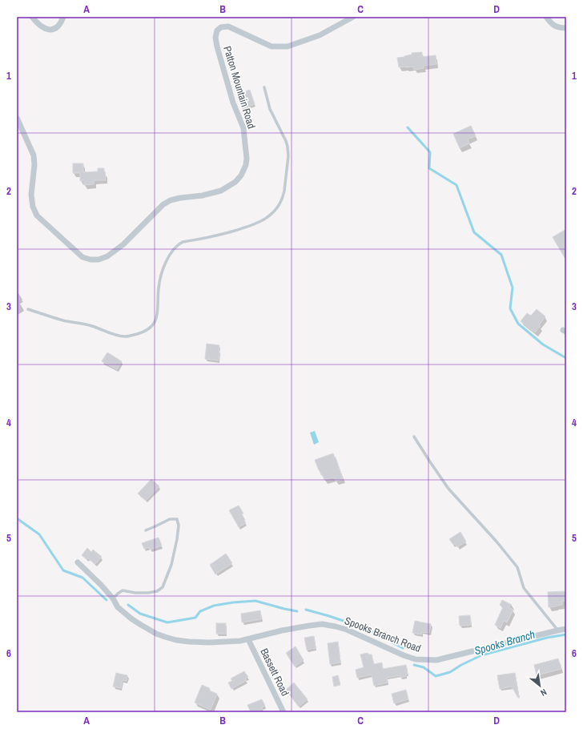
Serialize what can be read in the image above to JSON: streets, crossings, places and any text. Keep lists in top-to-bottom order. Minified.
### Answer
{"streets":{"street":["Patton Mountain Road","Spooks Branch Road","Bassett Road"]},"crossings":[["Spooks Branch Road","Bassett Road"]],"water":["Spooks Branch"],"north":"bottom right","grid":{"columns":["A","B","C","D"],"rows":["1","2","3","4","5","6"]}}
